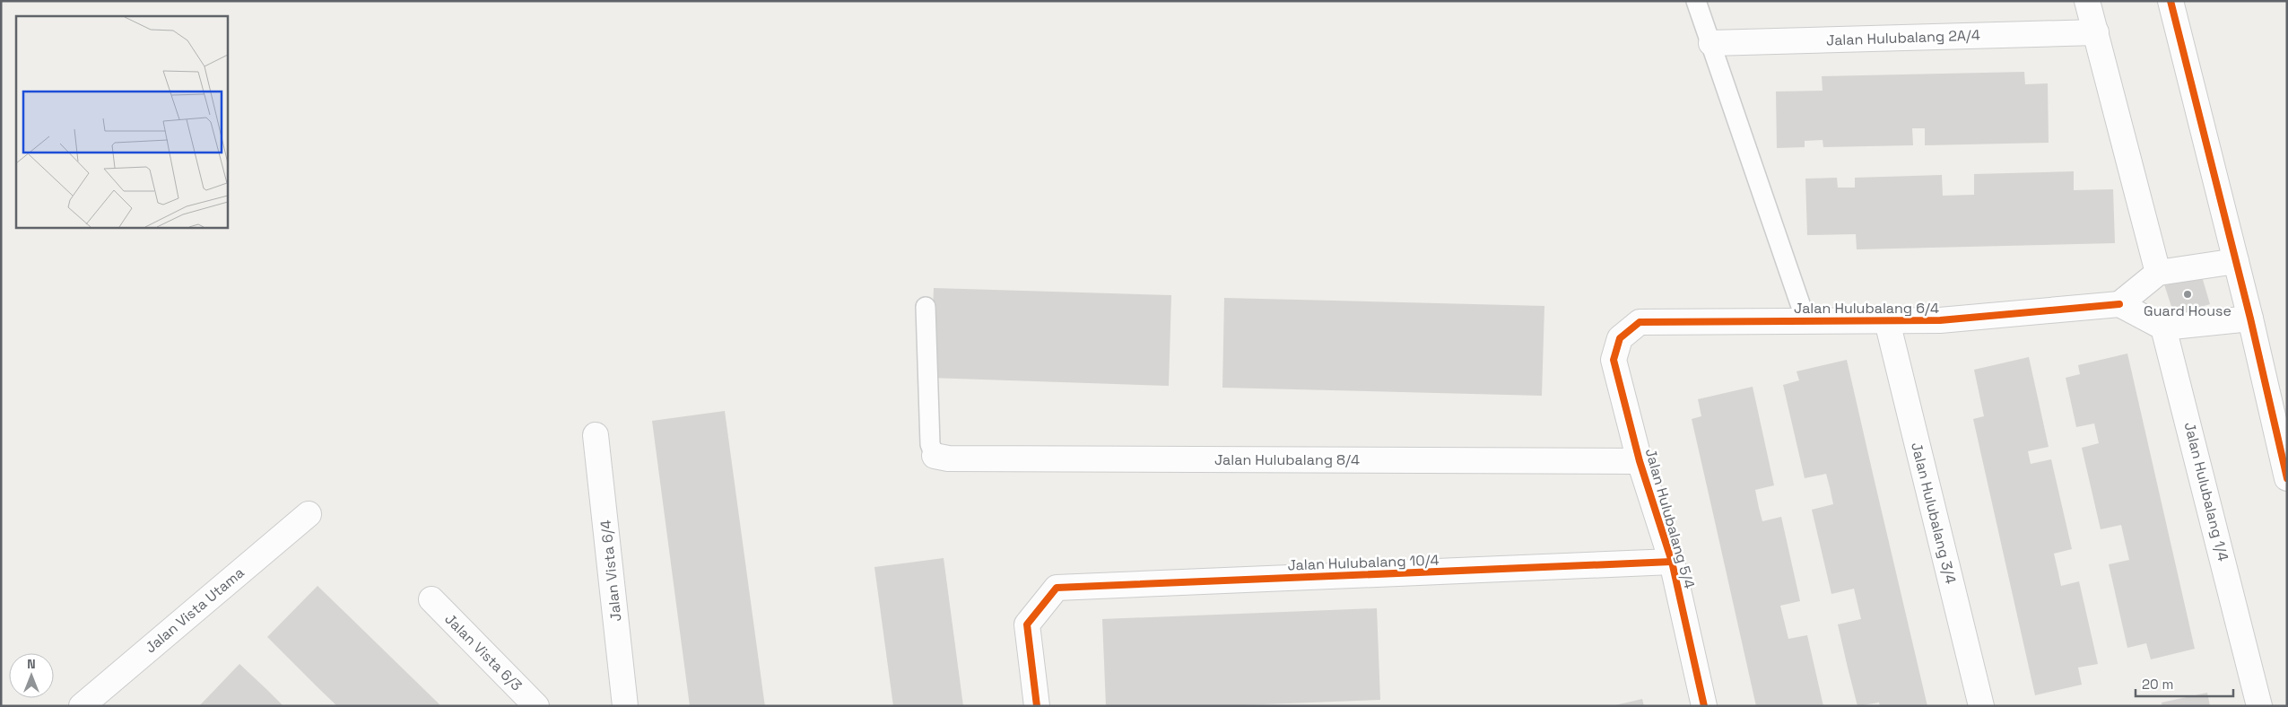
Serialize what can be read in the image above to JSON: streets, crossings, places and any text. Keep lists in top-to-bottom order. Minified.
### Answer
{"streets":{"street":["Jalan Hulubalang 2A/4","Jalan Hulubalang 6/4","Jalan Hulubalang 8/4","Jalan Hulubalang 1/4","Jalan Hulubalang 3/4","Jalan Hulubalang 5/4","Jalan Hulubalang 10/4","Jalan Vista 6/4","Jalan Vista Utama","Jalan Vista 6/3"]},"crossings":[["Jalan Hulubalang 6/4","Jalan Hulubalang 3/4"],["Jalan Hulubalang 6/4","Jalan Hulubalang 5/4"],["Jalan Hulubalang 8/4","Jalan Hulubalang 5/4"],["Jalan Hulubalang 5/4","Jalan Hulubalang 10/4"]],"places":["Guard House"],"scale_bar":"20 m","north":"top"}
